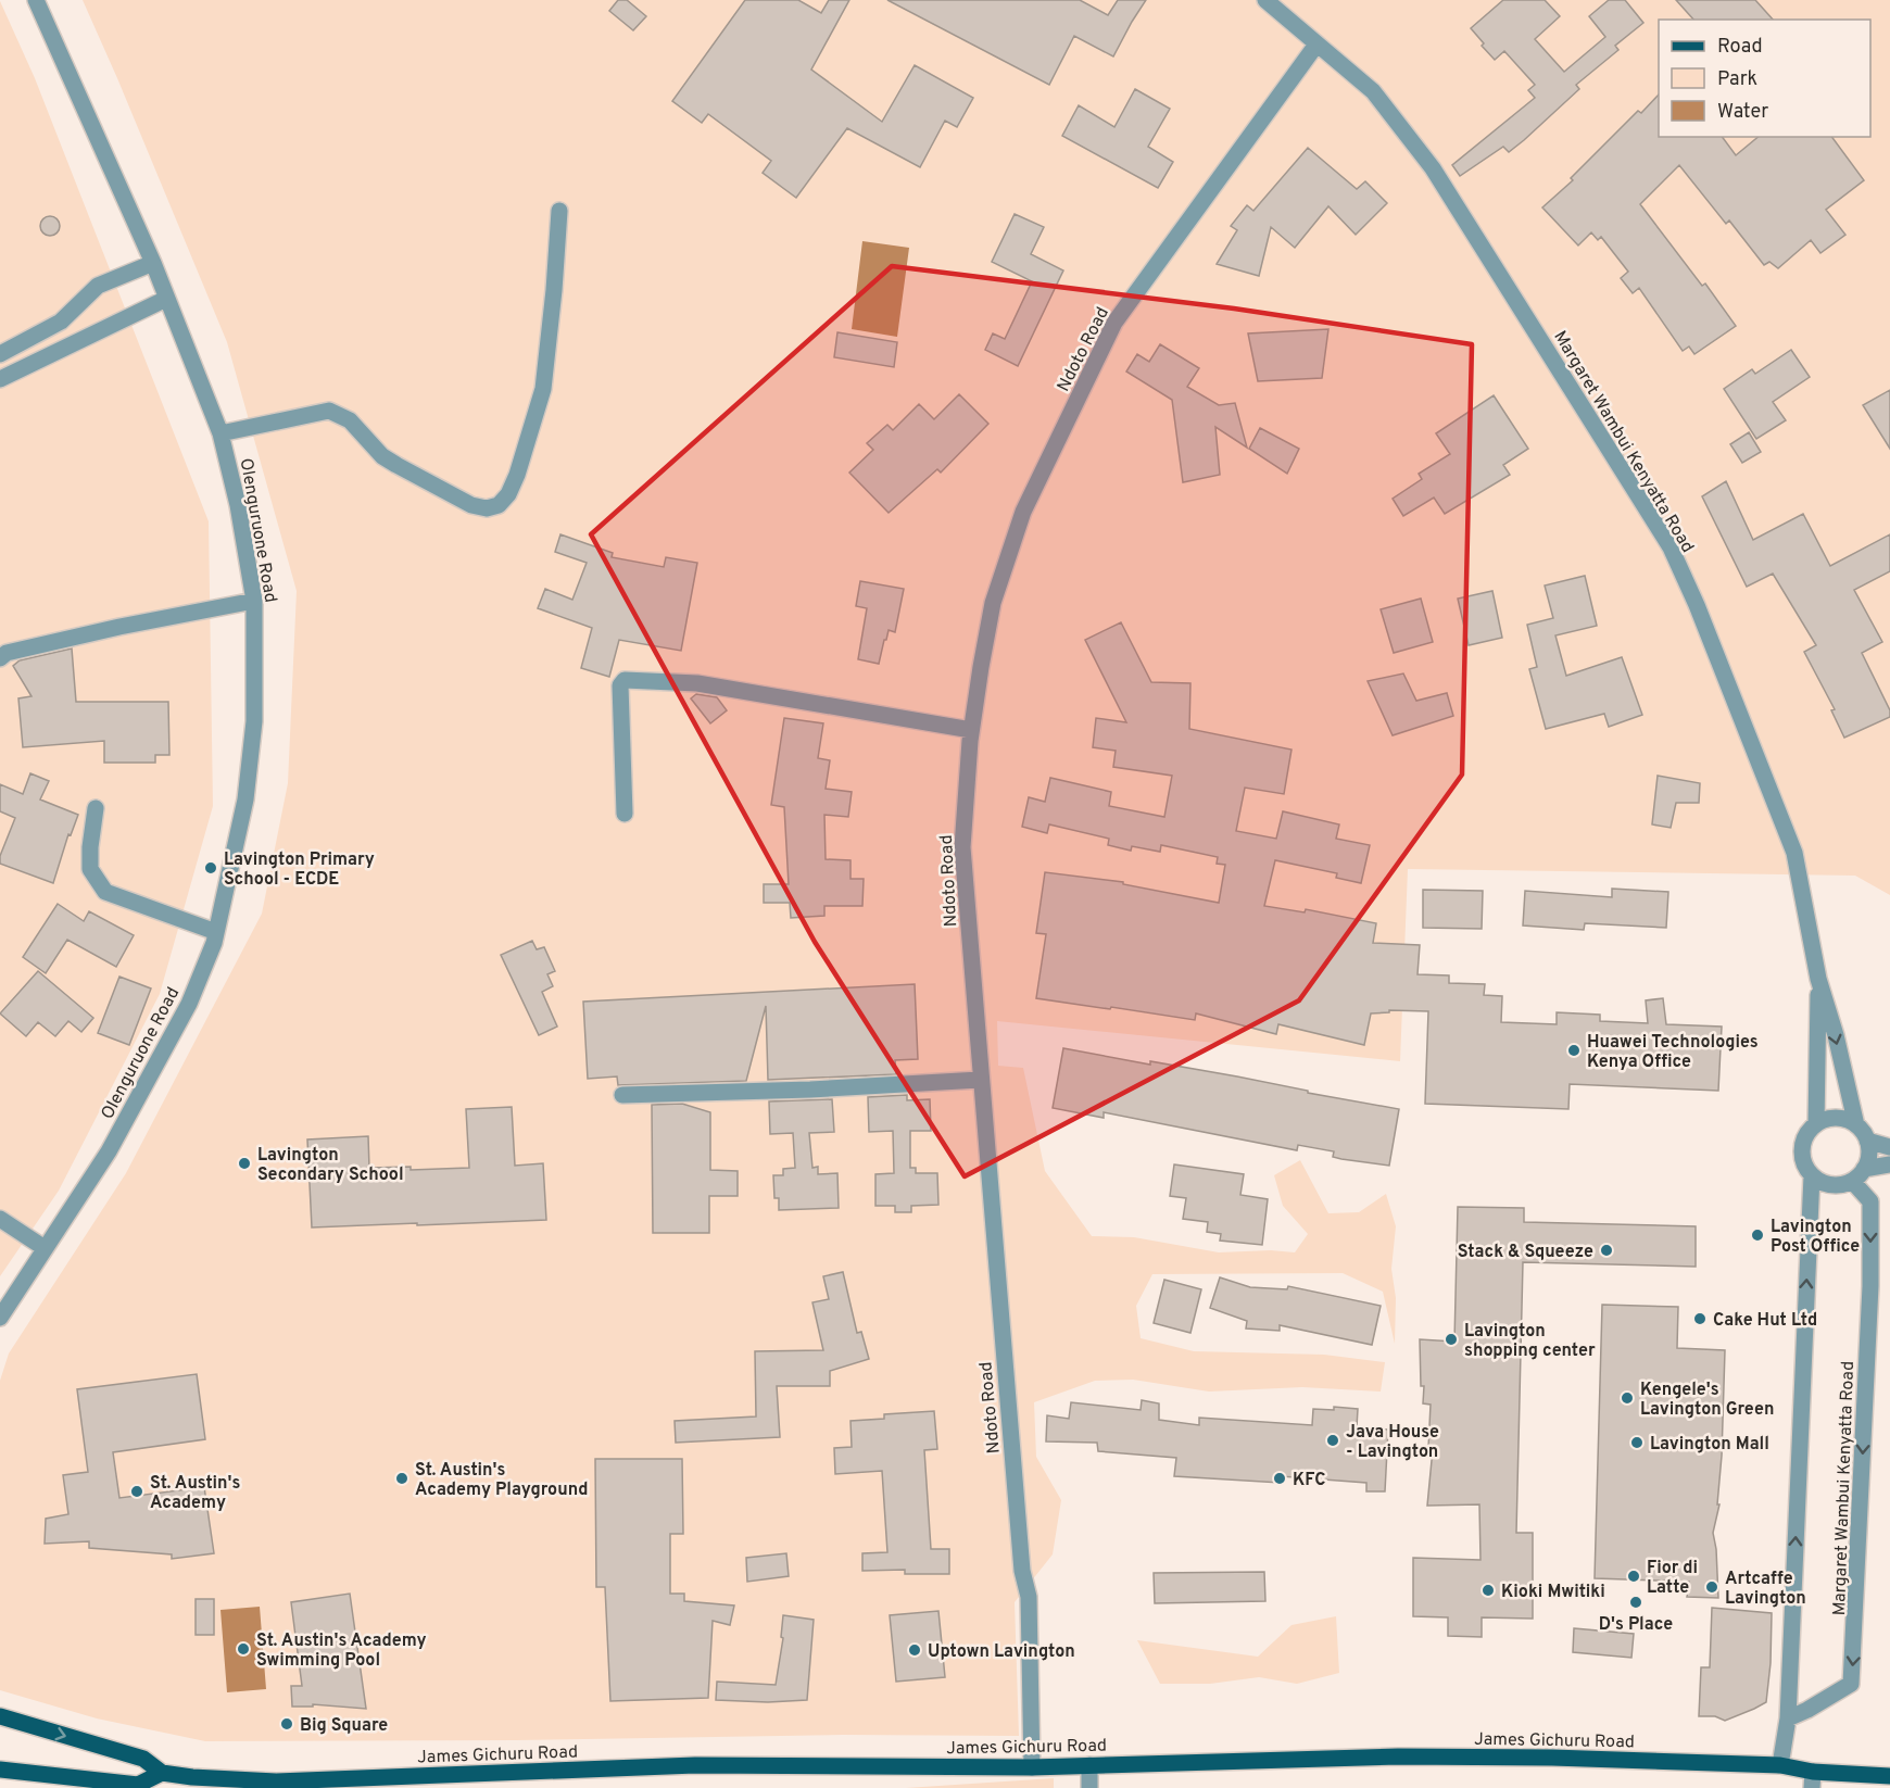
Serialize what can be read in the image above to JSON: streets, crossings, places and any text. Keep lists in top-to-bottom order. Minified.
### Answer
{"streets":{"main road":["James Gichuru Road"],"street":["Ndoto Road","Margaret Wambui Kenyatta Road","Olenguruone Road"]},"crossings":[["Ndoto Road","Margaret Wambui Kenyatta Road"],["Ndoto Road","James Gichuru Road"]],"places":["Lavington Primary School - ECDE","Huawei Technologies Kenya Office","Lavington Secondary School","Lavington Post Office","Stack & Squeeze","Cake Hut Ltd","Lavington shopping center","Kengele's Lavington Green","Java House - Lavington","Lavington Mall","St. Austin's Academy Playground","KFC","St. Austin's Academy","Fior di Latte","Artcaffe Lavington","Kioki Mwitiki","D's Place","St. Austin's Academy Swimming Pool","Uptown Lavington","Big Square"],"legend":["Road","Park","Water"]}
